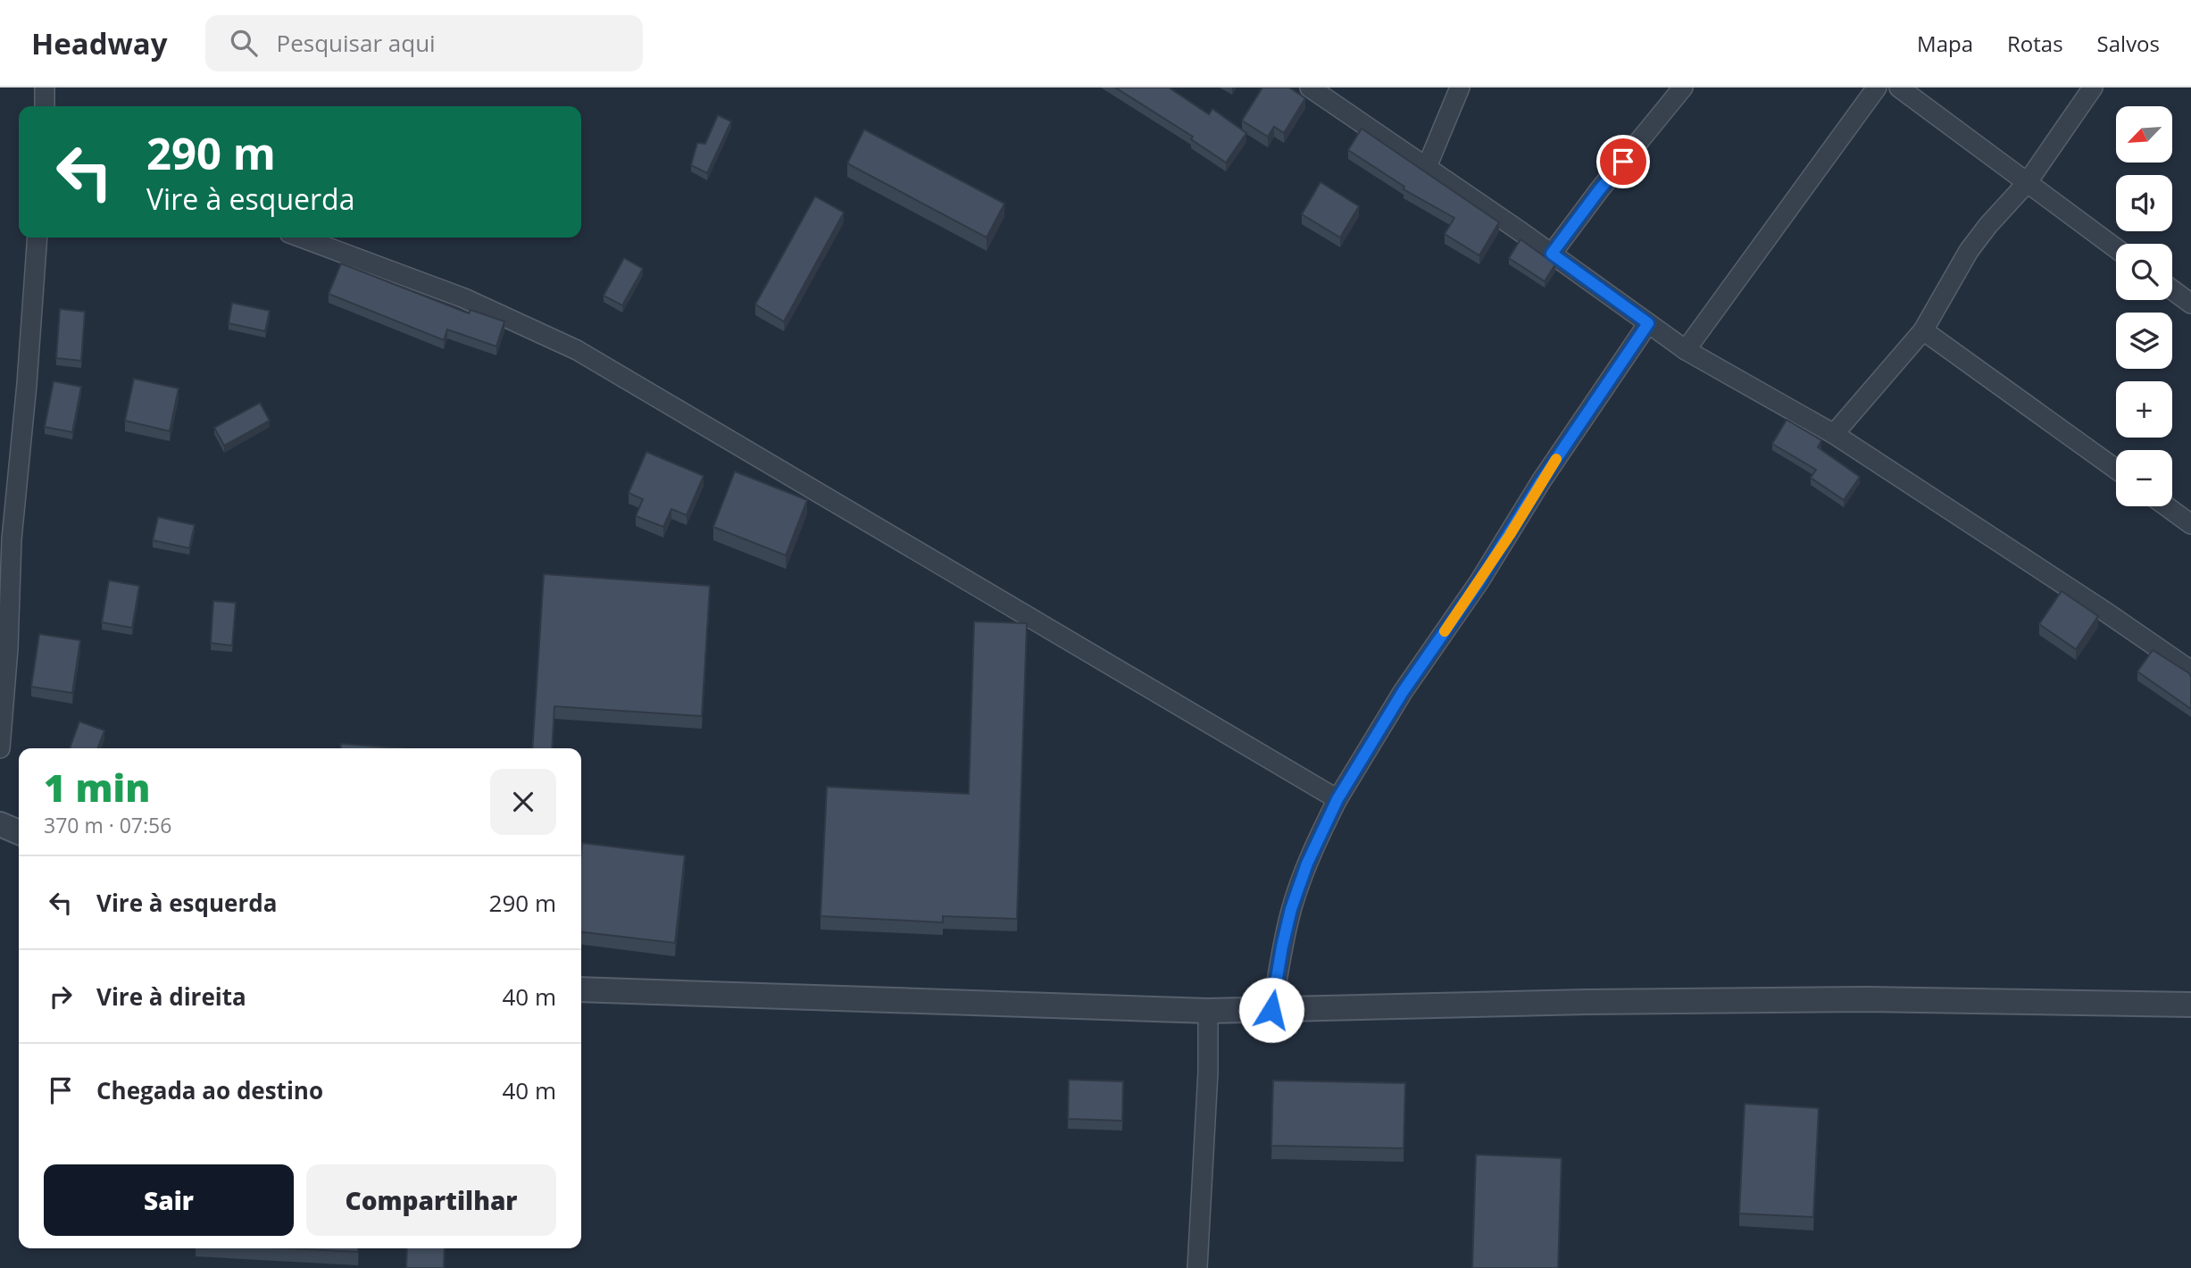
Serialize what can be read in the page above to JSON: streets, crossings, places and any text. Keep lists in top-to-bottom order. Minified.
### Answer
{"north":"bottom left","page":{"header":"Headway","search":"Pesquisar aqui","nav":["Mapa","Rotas","Salvos"],"map_buttons":["+","−"],"turn":["290 m","Vire à esquerda"],"heading":["1 min","370 m · 07:56"],"list":[{"name":"Vire à esquerda","value":"290 m"},{"name":"Vire à direita","value":"40 m"},{"name":"Chegada ao destino","value":"40 m"}],"buttons":["Sair","Compartilhar"]}}
